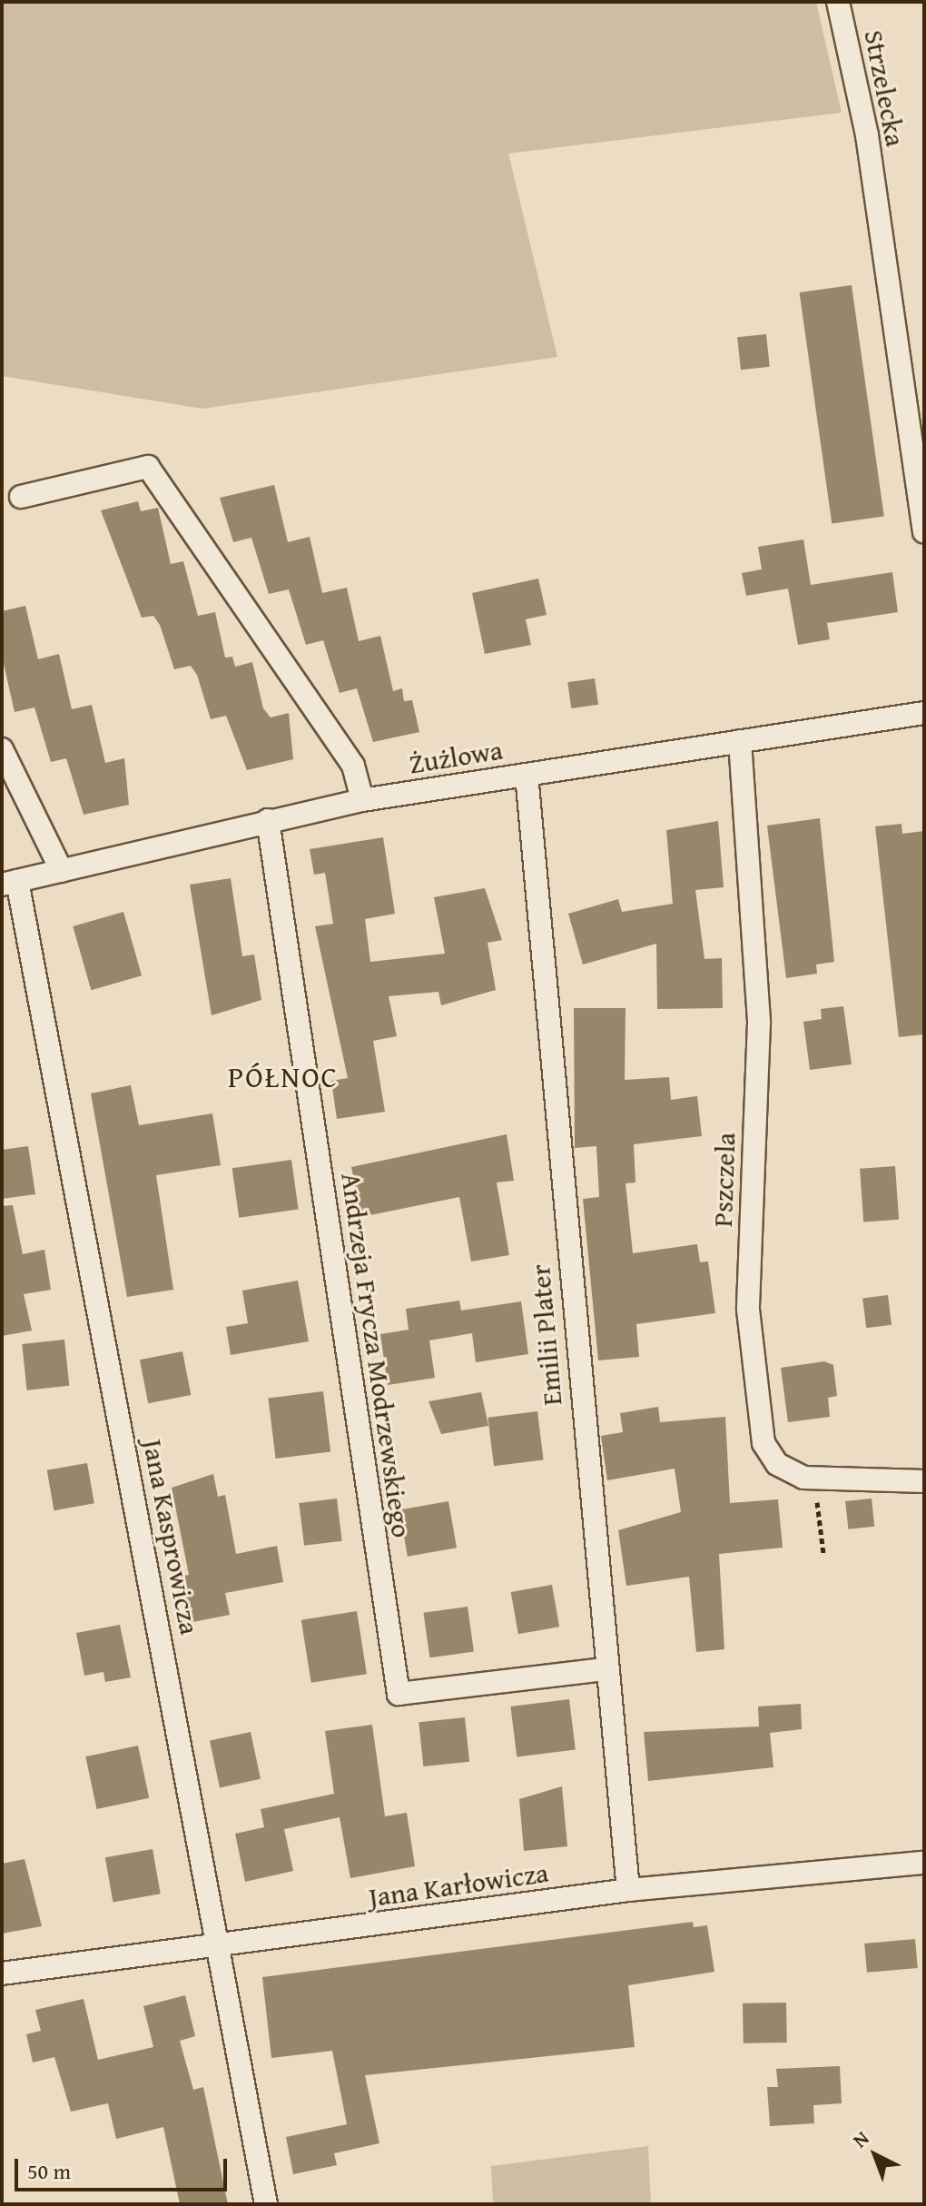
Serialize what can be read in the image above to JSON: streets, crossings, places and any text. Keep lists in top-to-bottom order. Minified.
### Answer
{"streets":{"street":["Strzelecka","Żużlowa","Pszczela","Emilii Plater","Andrzeja Frycza Modrzewskiego","Jana Kasprowicza","Jana Karłowicza"]},"crossings":[["Żużlowa","Pszczela"],["Żużlowa","Emilii Plater"],["Żużlowa","Andrzeja Frycza Modrzewskiego"],["Żużlowa","Jana Kasprowicza"],["Emilii Plater","Andrzeja Frycza Modrzewskiego"],["Emilii Plater","Jana Karłowicza"],["Jana Kasprowicza","Jana Karłowicza"]],"districts":["PÓŁNOC"],"scale_bar":"50 m","north":"top left"}
